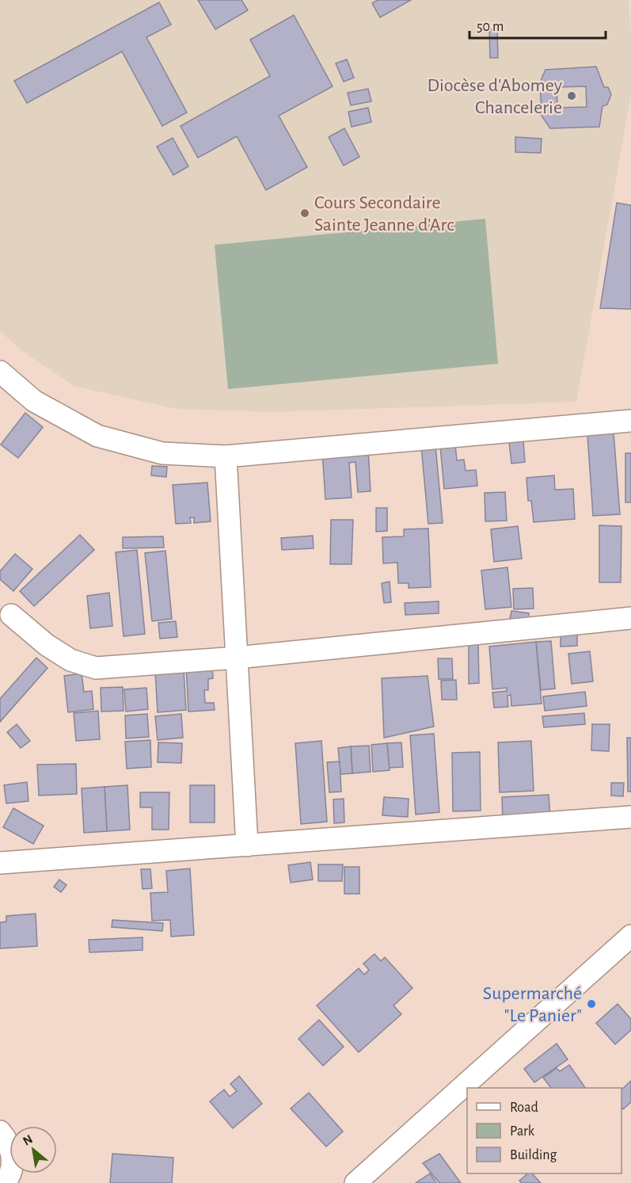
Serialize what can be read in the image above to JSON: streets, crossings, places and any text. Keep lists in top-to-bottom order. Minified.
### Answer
{"places":["Diocèse d'Abomey Chancelerie","Cours Secondaire Sainte Jeanne d'Arc","Supermarché \"Le Panier\""],"legend":["Road","Park","Building"],"scale_bar":"50 m","north":"top left"}
